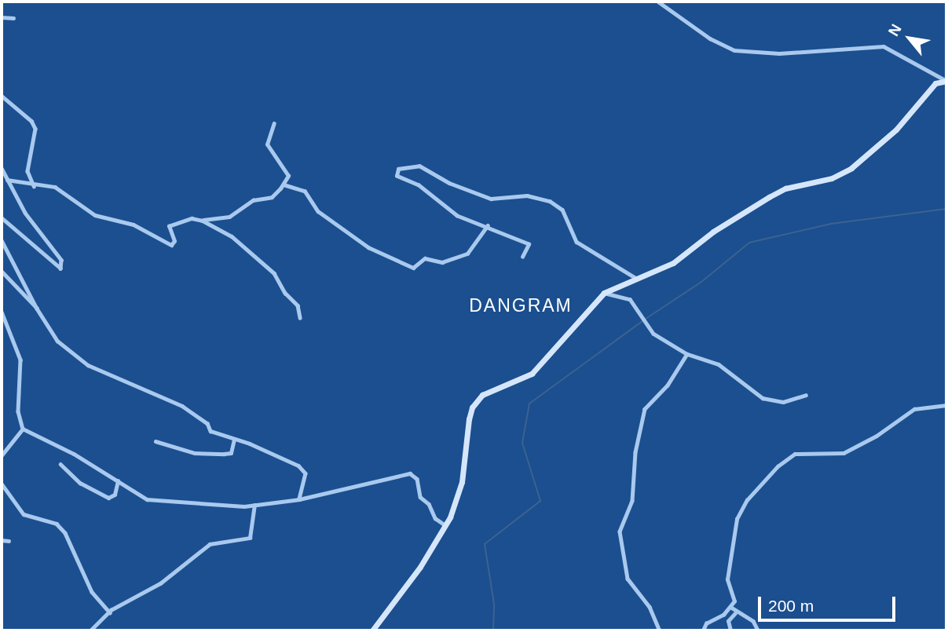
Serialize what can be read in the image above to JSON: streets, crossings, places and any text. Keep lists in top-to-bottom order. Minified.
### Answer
{"districts":["DANGRAM"],"scale_bar":"200 m","north":"top left"}
